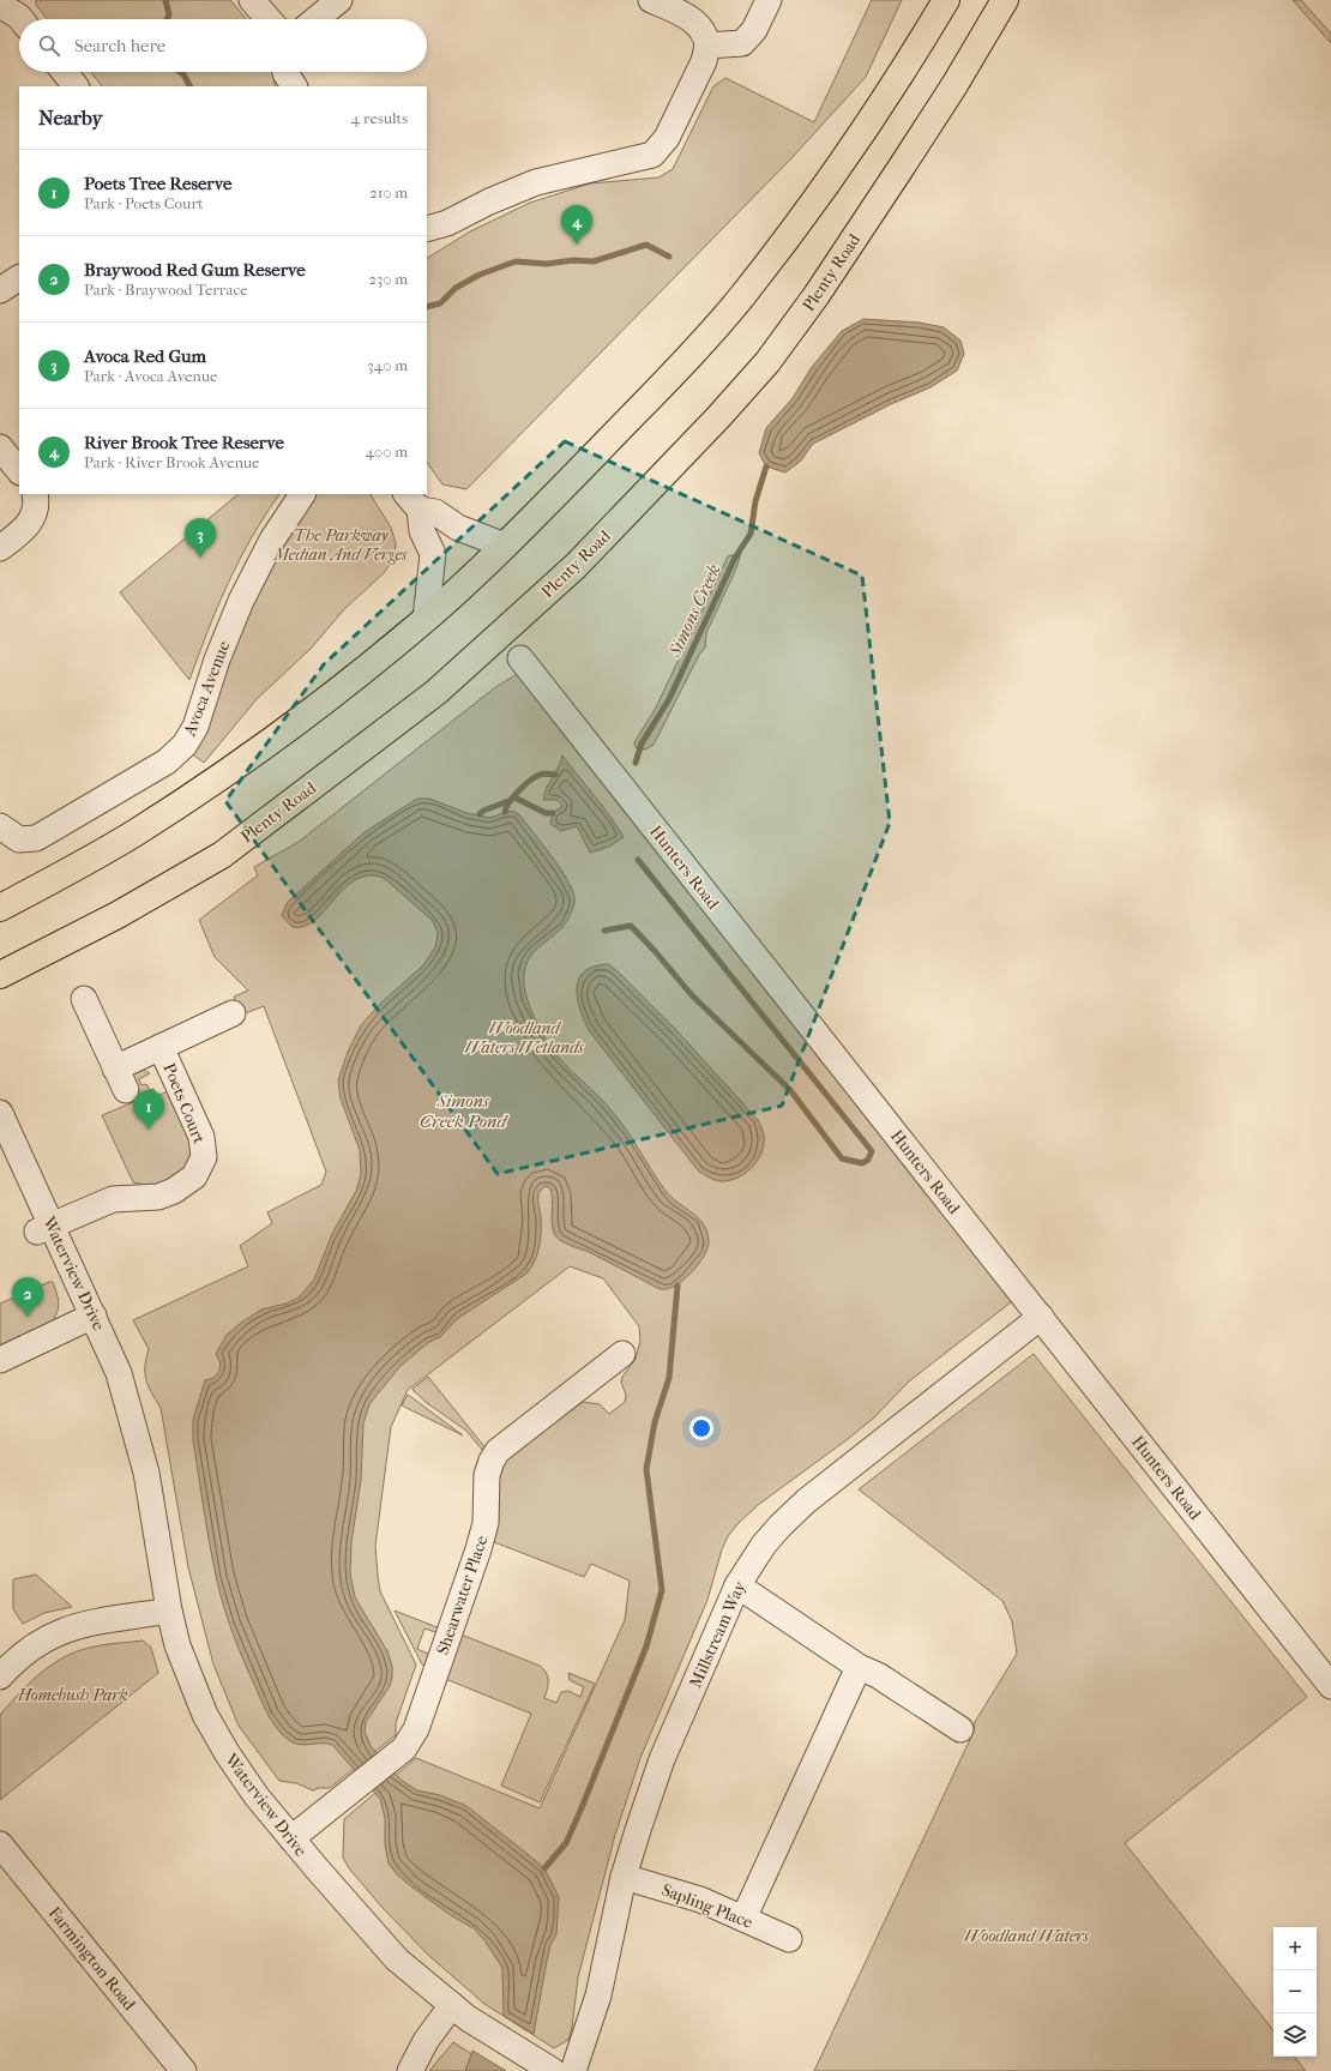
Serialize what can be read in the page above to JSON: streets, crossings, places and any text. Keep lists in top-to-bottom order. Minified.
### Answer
{"streets":{"highway":["Plenty Road"],"street":["Avoca Avenue","Hunters Road","Poets Court","Waterview Drive","Shearwater Place","Millstream Way","Sapling Place","Farmington Road"]},"crossings":[["Hunters Road","Millstream Way"],["Poets Court","Waterview Drive"],["Waterview Drive","Shearwater Place"],["Millstream Way","Sapling Place"]],"water":["Simons Creek","Simons Creek Pond"],"parks":["The Parkway Median And Verges","Woodland Waters Wetlands","Homebush Park","Woodland Waters"],"page":{"search":"Search here","heading":["Nearby","4 results"],"list":[{"mark":"1","name":"Poets Tree Reserve","note":"Park · Poets Court","value":"210 m"},{"mark":"2","name":"Braywood Red Gum Reserve","note":"Park · Braywood Terrace","value":"230 m"},{"mark":"3","name":"Avoca Red Gum","note":"Park · Avoca Avenue","value":"340 m"},{"mark":"4","name":"River Brook Tree Reserve","note":"Park · River Brook Avenue","value":"400 m"}],"pins":["4","3","1","2"],"map_buttons":["+","−"]}}
